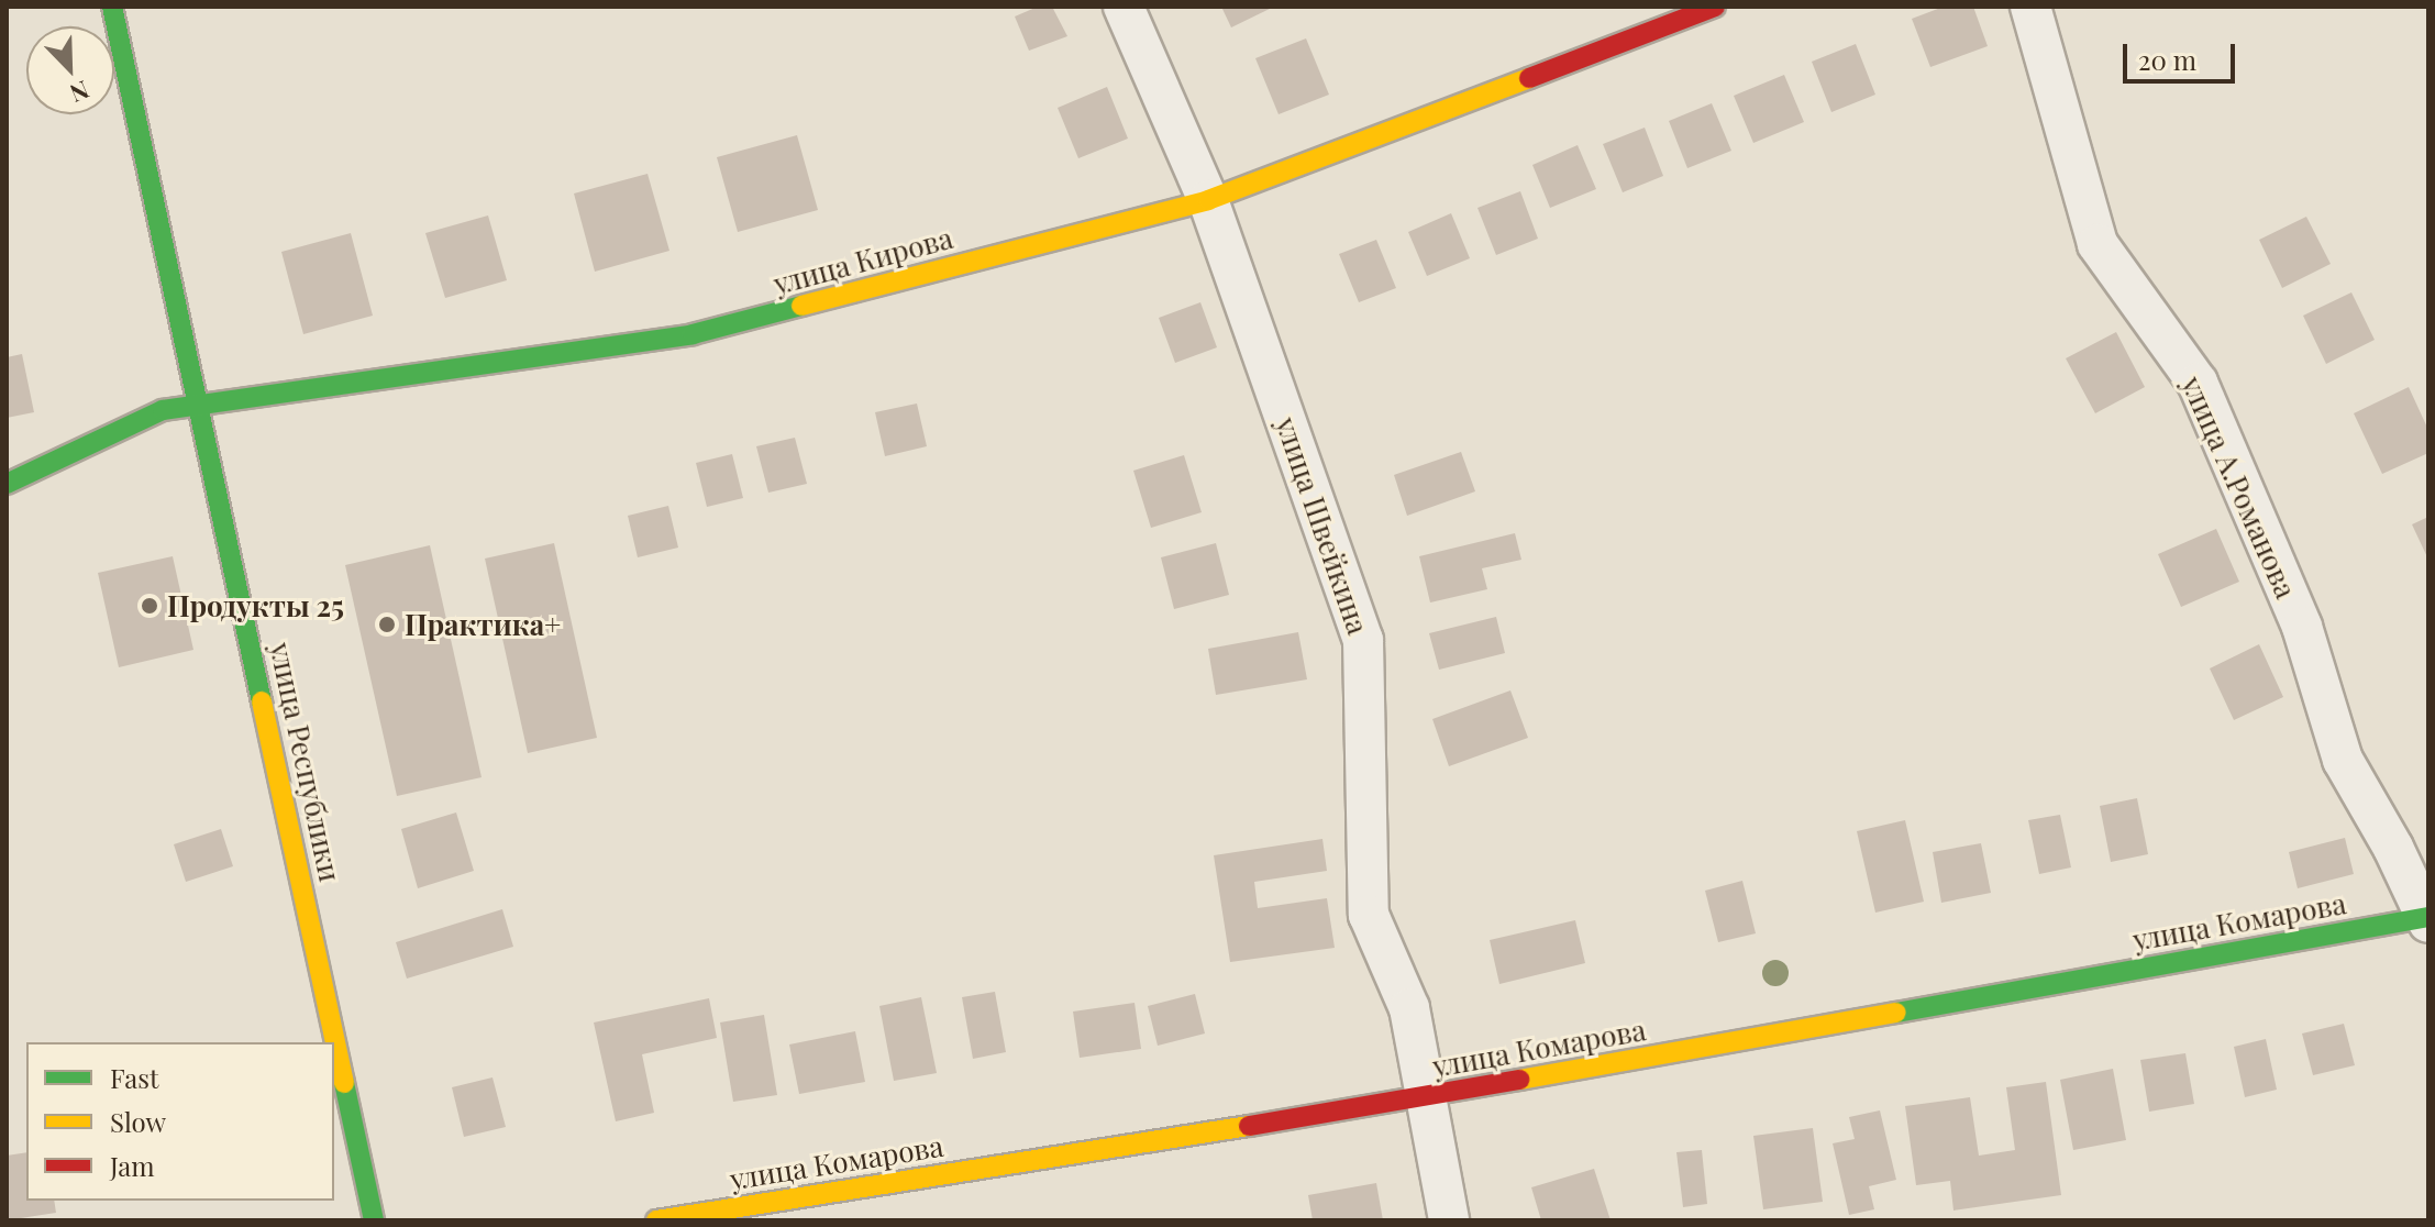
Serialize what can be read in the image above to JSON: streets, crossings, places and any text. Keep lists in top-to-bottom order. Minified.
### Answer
{"streets":{"street":["улица Кирова","улица А.Романова","улица Швейкина","улица Республики","улица Комарова"]},"crossings":[["улица Кирова","улица Швейкина"],["улица Кирова","улица Республики"],["улица А.Романова","улица Комарова"],["улица Швейкина","улица Комарова"]],"places":["Продукты 25","Практика+"],"legend":["Fast","Slow","Jam"],"scale_bar":"20 m","north":"bottom right"}
